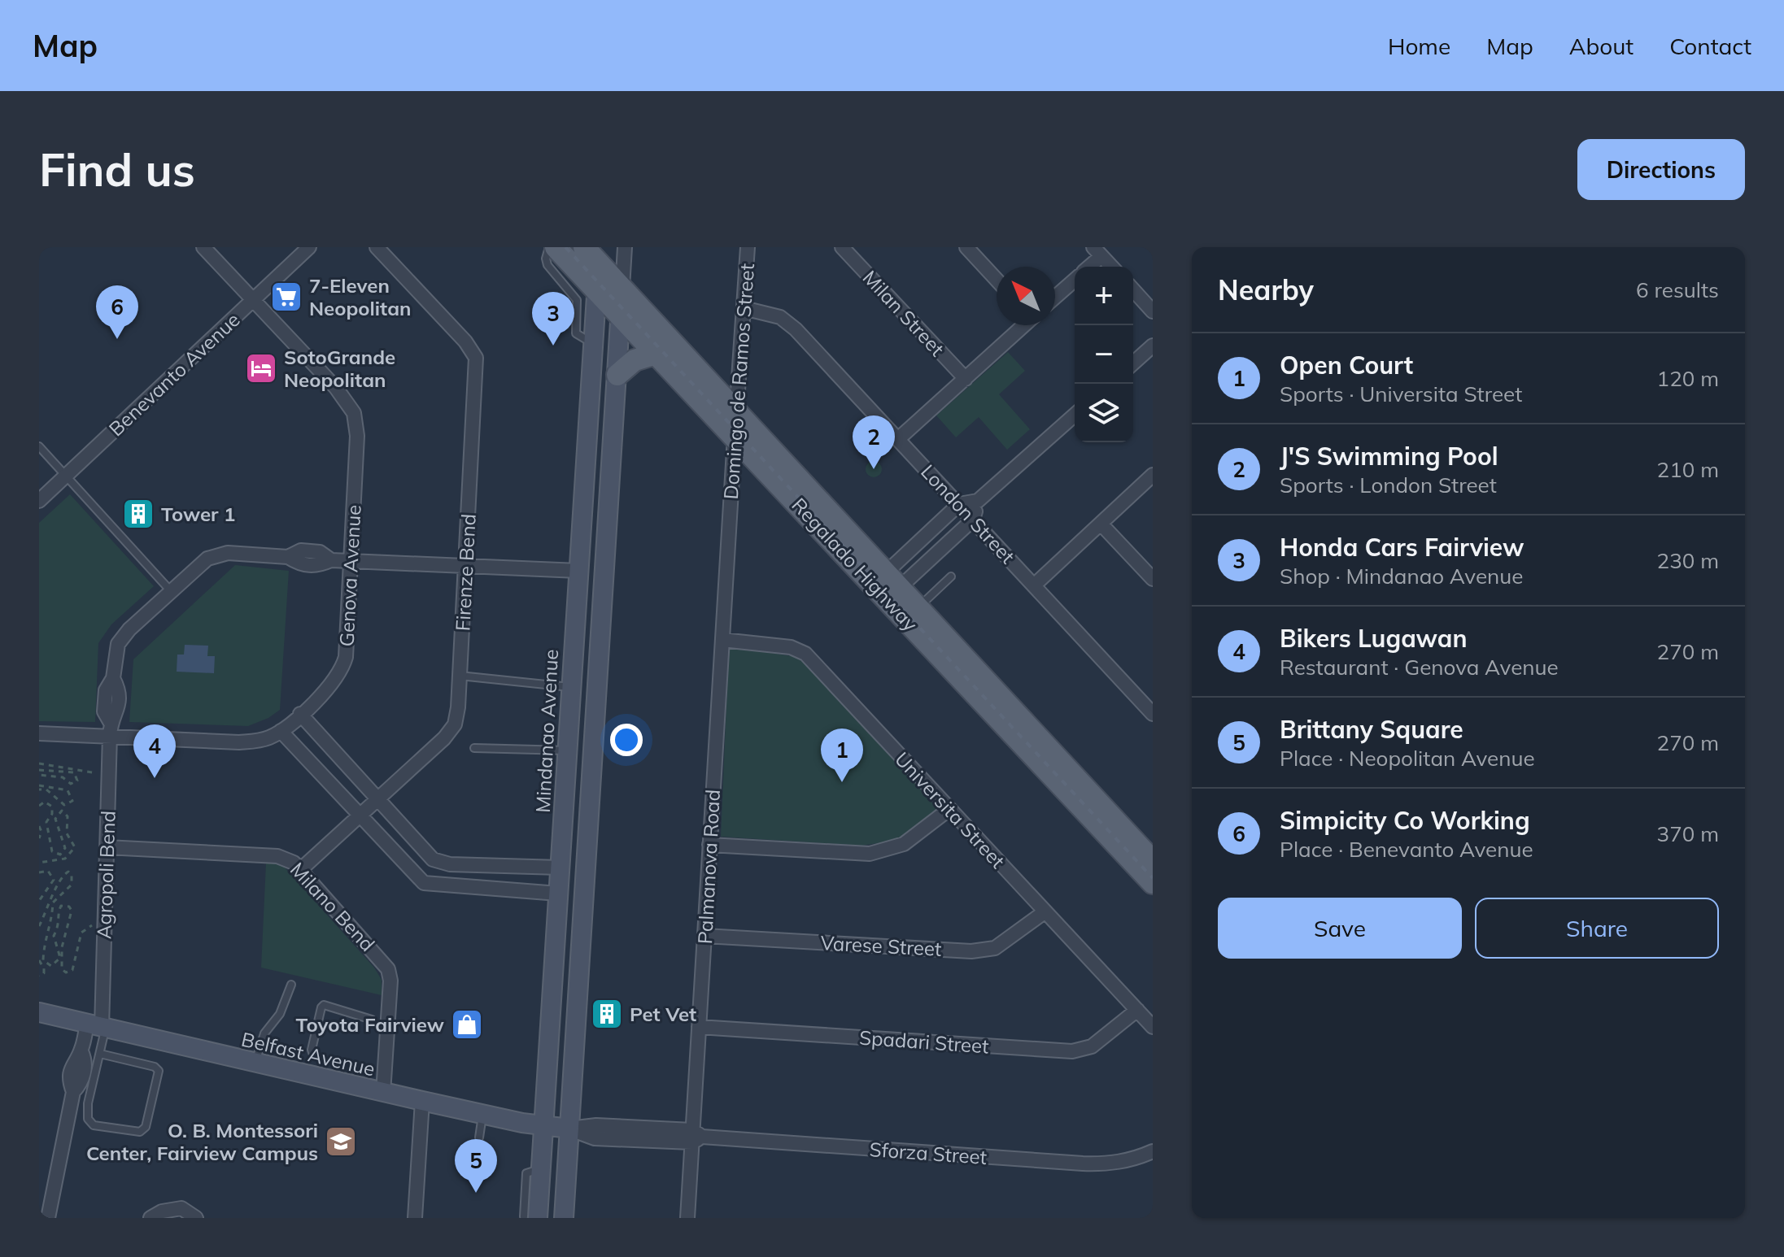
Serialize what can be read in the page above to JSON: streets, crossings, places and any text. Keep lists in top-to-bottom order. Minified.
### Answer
{"streets":{"main road":["Regalado Highway","Mindanao Avenue","Belfast Avenue"],"street":["Milan Street","Benevanto Avenue","Domingo de Ramos Street","London Street","Firenze Bend","Genova Avenue","Universita Street","Palmanova Road","Agropoli Bend","Milano Bend","Varese Street","Spadari Street","Sforza Street"]},"crossings":[["Benevanto Avenue","Genova Avenue"],["Domingo de Ramos Street","London Street"],["Domingo de Ramos Street","Regalado Highway"],["Domingo de Ramos Street","Palmanova Road"],["Regalado Highway","Mindanao Avenue"],["Firenze Bend","Agropoli Bend"],["Firenze Bend","Milano Bend"],["Genova Avenue","Agropoli Bend"],["Mindanao Avenue","Agropoli Bend"],["Mindanao Avenue","Belfast Avenue"],["Universita Street","Palmanova Road"],["Universita Street","Varese Street"],["Universita Street","Spadari Street"],["Palmanova Road","Varese Street"],["Palmanova Road","Spadari Street"],["Palmanova Road","Sforza Street"],["Agropoli Bend","Milano Bend"],["Agropoli Bend","Belfast Avenue"],["Milano Bend","Belfast Avenue"],["Belfast Avenue","Sforza Street"]],"places":{"supermarket":["7-Eleven Neopolitan"],"hotel":["SotoGrande Neopolitan"],"building":["Tower 1","Pet Vet"],"shop":["Toyota Fairview"],"school or university":["O. B. Montessori Center, Fairview Campus"]},"north":"top left","page":{"header":"Map","nav":["Home","Map","About","Contact"],"buttons":["Directions",["Save","Share"]],"title":"Find us","heading":["Nearby","6 results"],"map_buttons":["+","−"],"pins":["6","3","2","4","1","5"],"list":[{"mark":"1","name":"Open Court","note":"Sports · Universita Street","value":"120 m"},{"mark":"2","name":"J'S Swimming Pool","note":"Sports · London Street","value":"210 m"},{"mark":"3","name":"Honda Cars Fairview","note":"Shop · Mindanao Avenue","value":"230 m"},{"mark":"4","name":"Bikers Lugawan","note":"Restaurant · Genova Avenue","value":"270 m"},{"mark":"5","name":"Brittany Square","note":"Place · Neopolitan Avenue","value":"270 m"},{"mark":"6","name":"Simpicity Co Working","note":"Place · Benevanto Avenue","value":"370 m"}]}}
